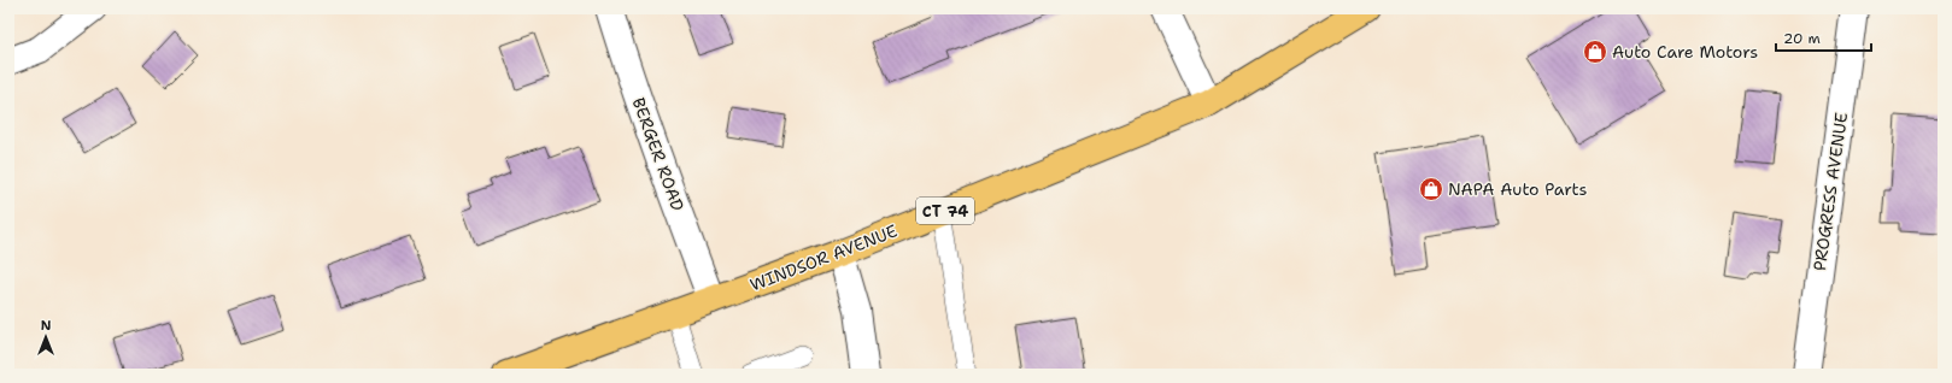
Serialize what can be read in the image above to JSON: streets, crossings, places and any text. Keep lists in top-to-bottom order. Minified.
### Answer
{"streets":{"main road":["CT 74","WINDSOR AVENUE"],"street":["BERGER ROAD","PROGRESS AVENUE"]},"crossings":[["BERGER ROAD","WINDSOR AVENUE"]],"places":{"shop":["Auto Care Motors","NAPA Auto Parts"]},"scale_bar":"20 m","north":"top"}
